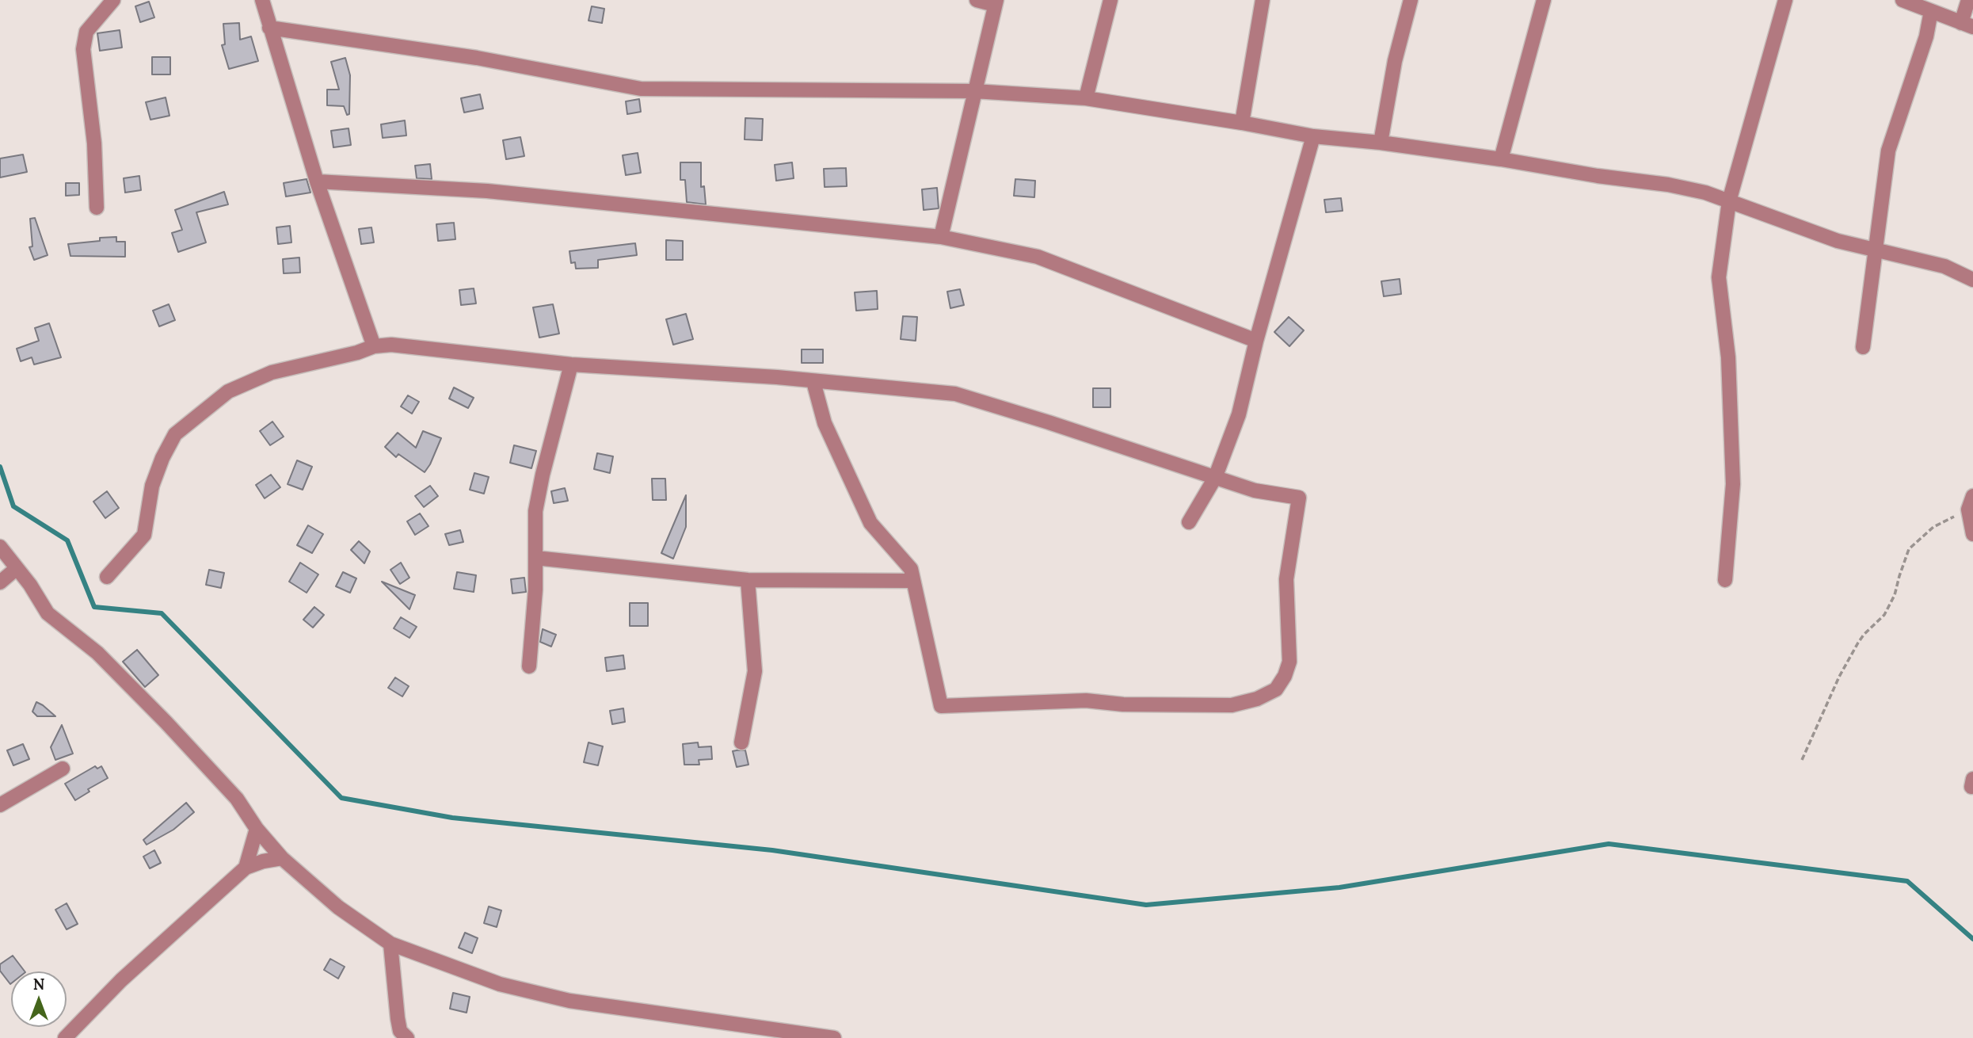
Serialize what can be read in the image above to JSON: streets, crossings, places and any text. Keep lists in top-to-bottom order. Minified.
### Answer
{"north":"top"}
